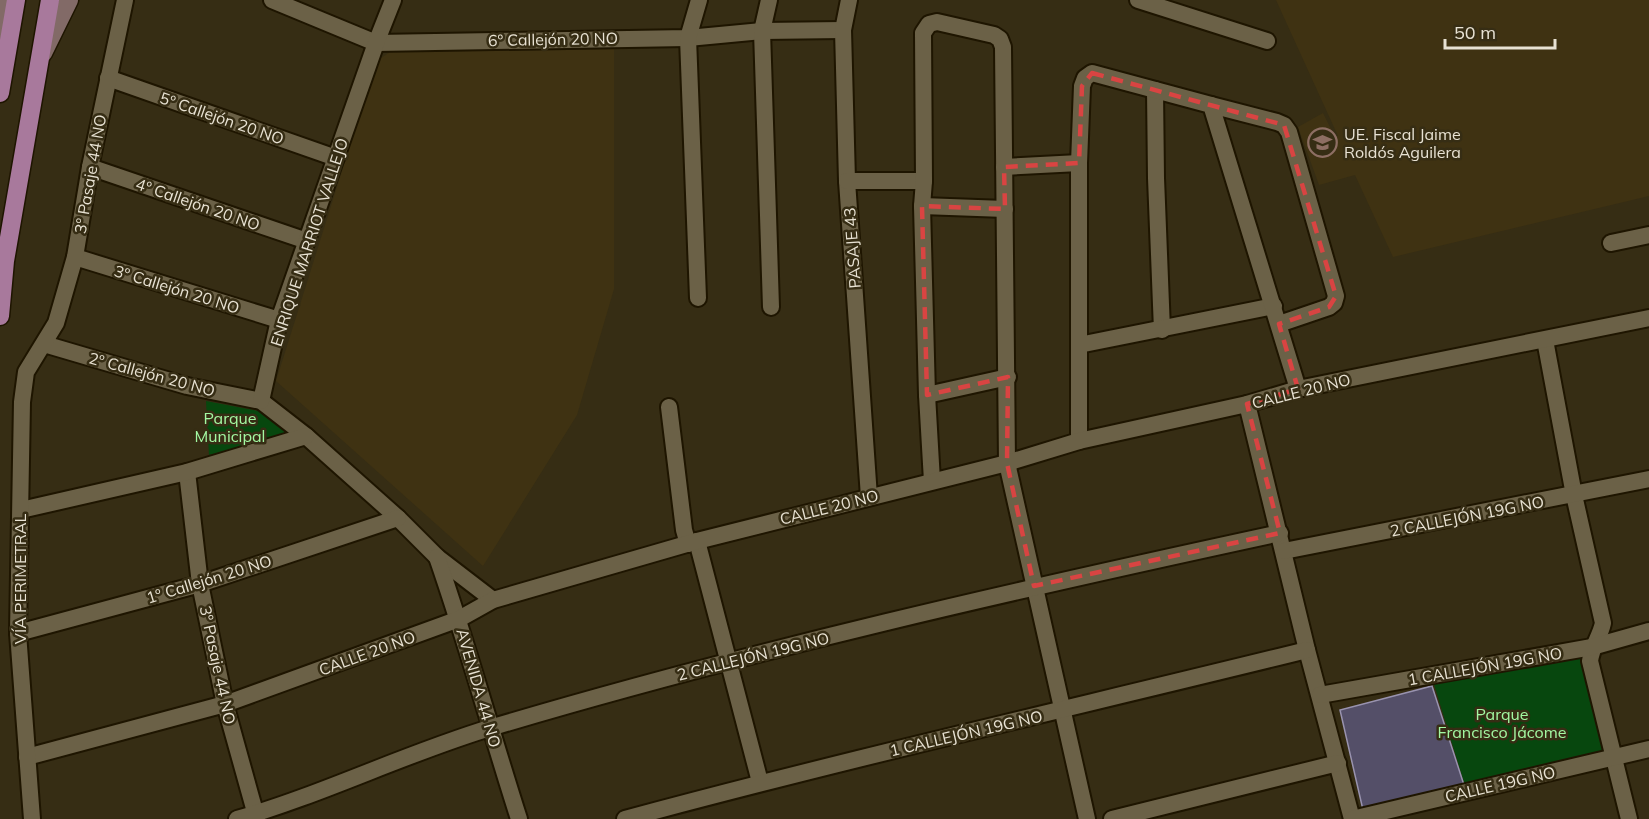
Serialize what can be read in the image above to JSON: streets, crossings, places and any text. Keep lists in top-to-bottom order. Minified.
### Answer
{"streets":{"street":["6º Callejón 20 NO","5º Callejón 20 NO","3º Pasaje 44 NO","4º Callejón 20 NO","ENRIQUE MARRIOT VALLEJO","PASAJE 43","3º Callejón 20 NO","2º Callejón 20 NO","CALLE 20 NO","2 CALLEJÓN 19G NO","VÍA PERIMETRAL","1º Callejón 20 NO","1 CALLEJÓN 19G NO","AVENIDA 44 NO","CALLE 19G NO"]},"crossings":[["6º Callejón 20 NO","ENRIQUE MARRIOT VALLEJO"],["6º Callejón 20 NO","PASAJE 43"],["5º Callejón 20 NO","3º Pasaje 44 NO"],["5º Callejón 20 NO","ENRIQUE MARRIOT VALLEJO"],["3º Pasaje 44 NO","4º Callejón 20 NO"],["3º Pasaje 44 NO","3º Callejón 20 NO"],["3º Pasaje 44 NO","2º Callejón 20 NO"],["3º Pasaje 44 NO","CALLE 20 NO"],["3º Pasaje 44 NO","2 CALLEJÓN 19G NO"],["3º Pasaje 44 NO","VÍA PERIMETRAL"],["3º Pasaje 44 NO","1º Callejón 20 NO"],["4º Callejón 20 NO","ENRIQUE MARRIOT VALLEJO"],["ENRIQUE MARRIOT VALLEJO","3º Callejón 20 NO"],["ENRIQUE MARRIOT VALLEJO","2º Callejón 20 NO"],["PASAJE 43","CALLE 20 NO"],["2º Callejón 20 NO","VÍA PERIMETRAL"],["CALLE 20 NO","VÍA PERIMETRAL"],["CALLE 20 NO","AVENIDA 44 NO"],["2 CALLEJÓN 19G NO","AVENIDA 44 NO"],["VÍA PERIMETRAL","1º Callejón 20 NO"]],"parks":["Parque Municipal","Parque Francisco Jácome"],"places":{"school or university":["UE. Fiscal Jaime Roldós Aguilera"]},"scale_bar":"50 m"}
